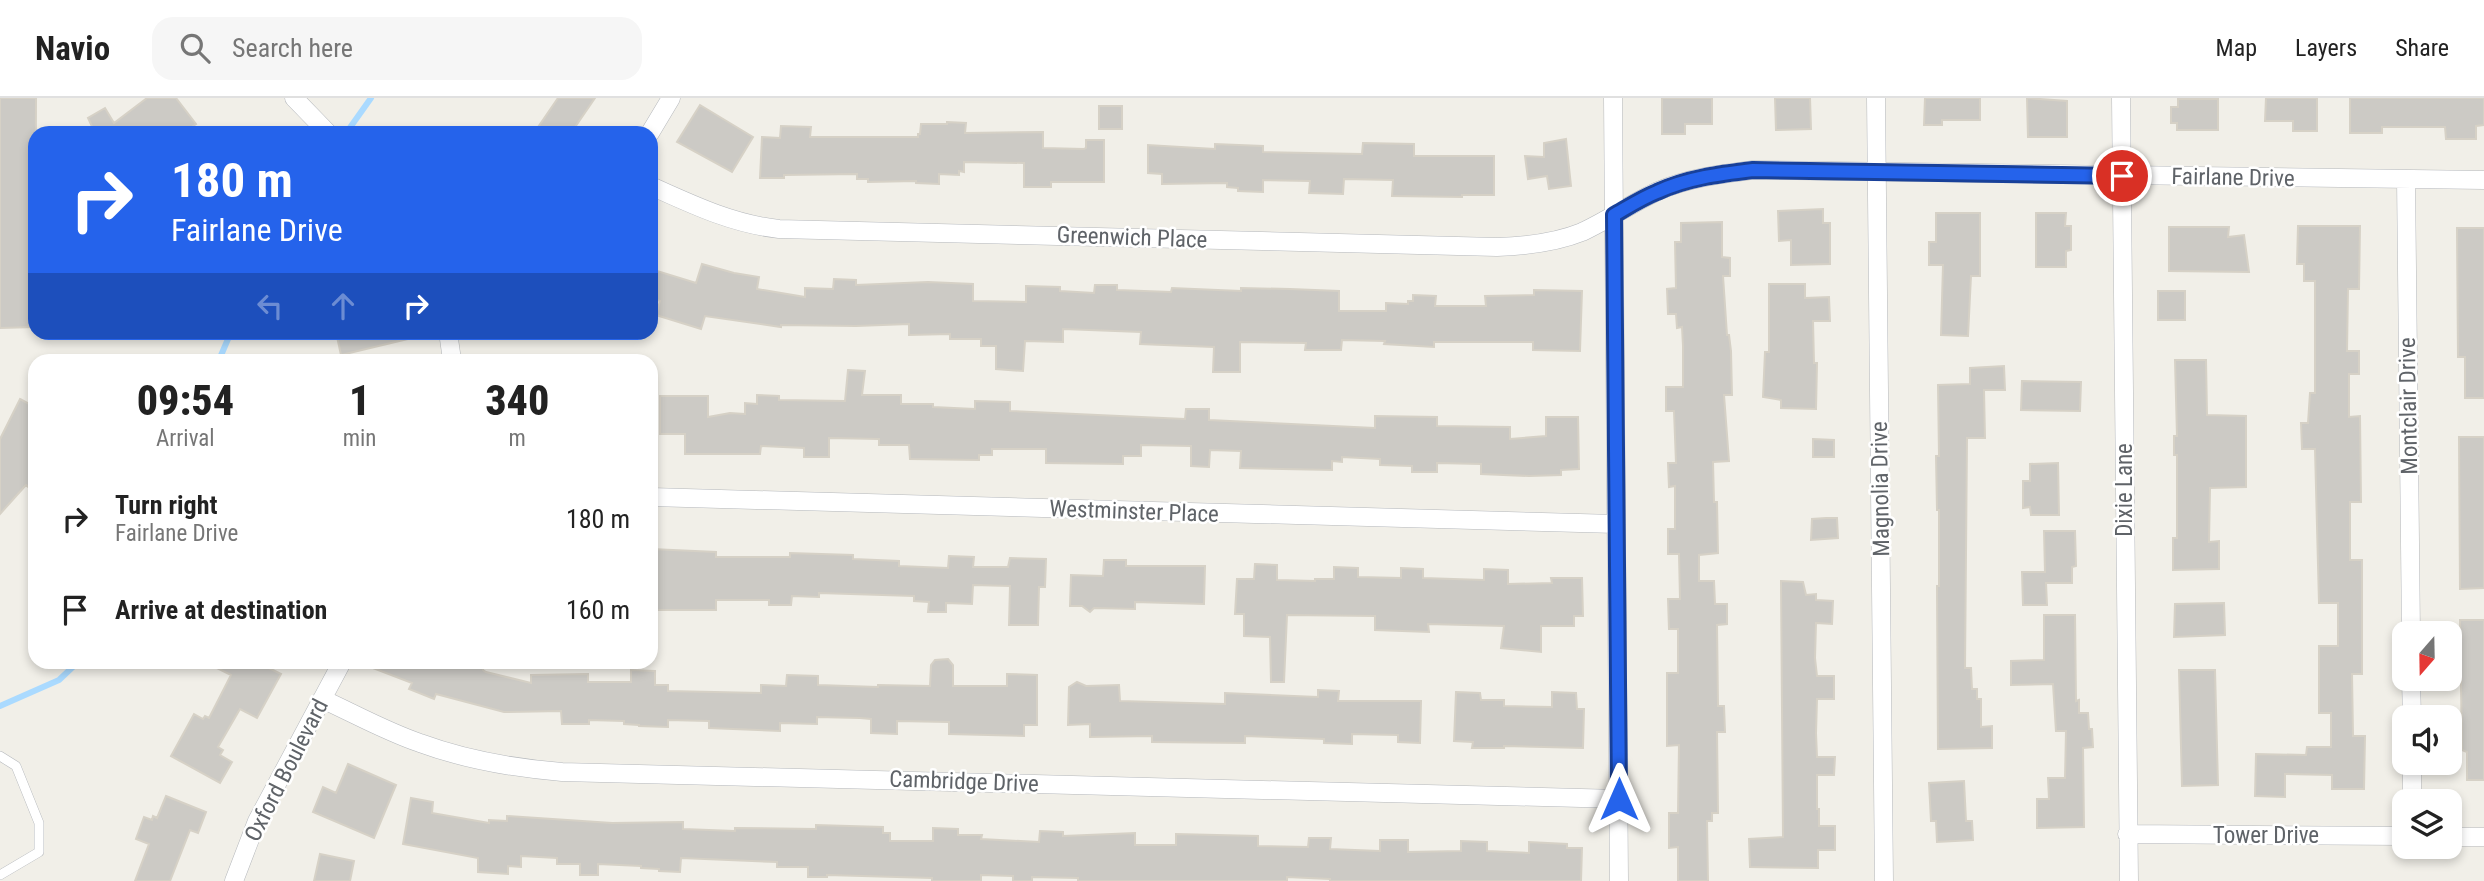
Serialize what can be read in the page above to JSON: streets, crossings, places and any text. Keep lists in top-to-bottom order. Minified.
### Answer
{"streets":{"street":["Fairlane Drive","Greenwich Place","Montclair Drive","Magnolia Drive","Dixie Lane","Westminster Place","Oxford Boulevard","Cambridge Drive","Tower Drive"]},"crossings":[["Fairlane Drive","Greenwich Place"],["Fairlane Drive","Montclair Drive"],["Fairlane Drive","Magnolia Drive"],["Fairlane Drive","Dixie Lane"],["Dixie Lane","Tower Drive"],["Oxford Boulevard","Cambridge Drive"]],"north":"bottom","page":{"header":"Navio","search":"Search here","nav":["Map","Layers","Share"],"turn":["180 m","Fairlane Drive"],"eta":["09:54","Arrival","1","min","340","m"],"list":[{"name":"Turn right","note":"Fairlane Drive","value":"180 m"},{"name":"Arrive at destination","value":"160 m"}]}}
